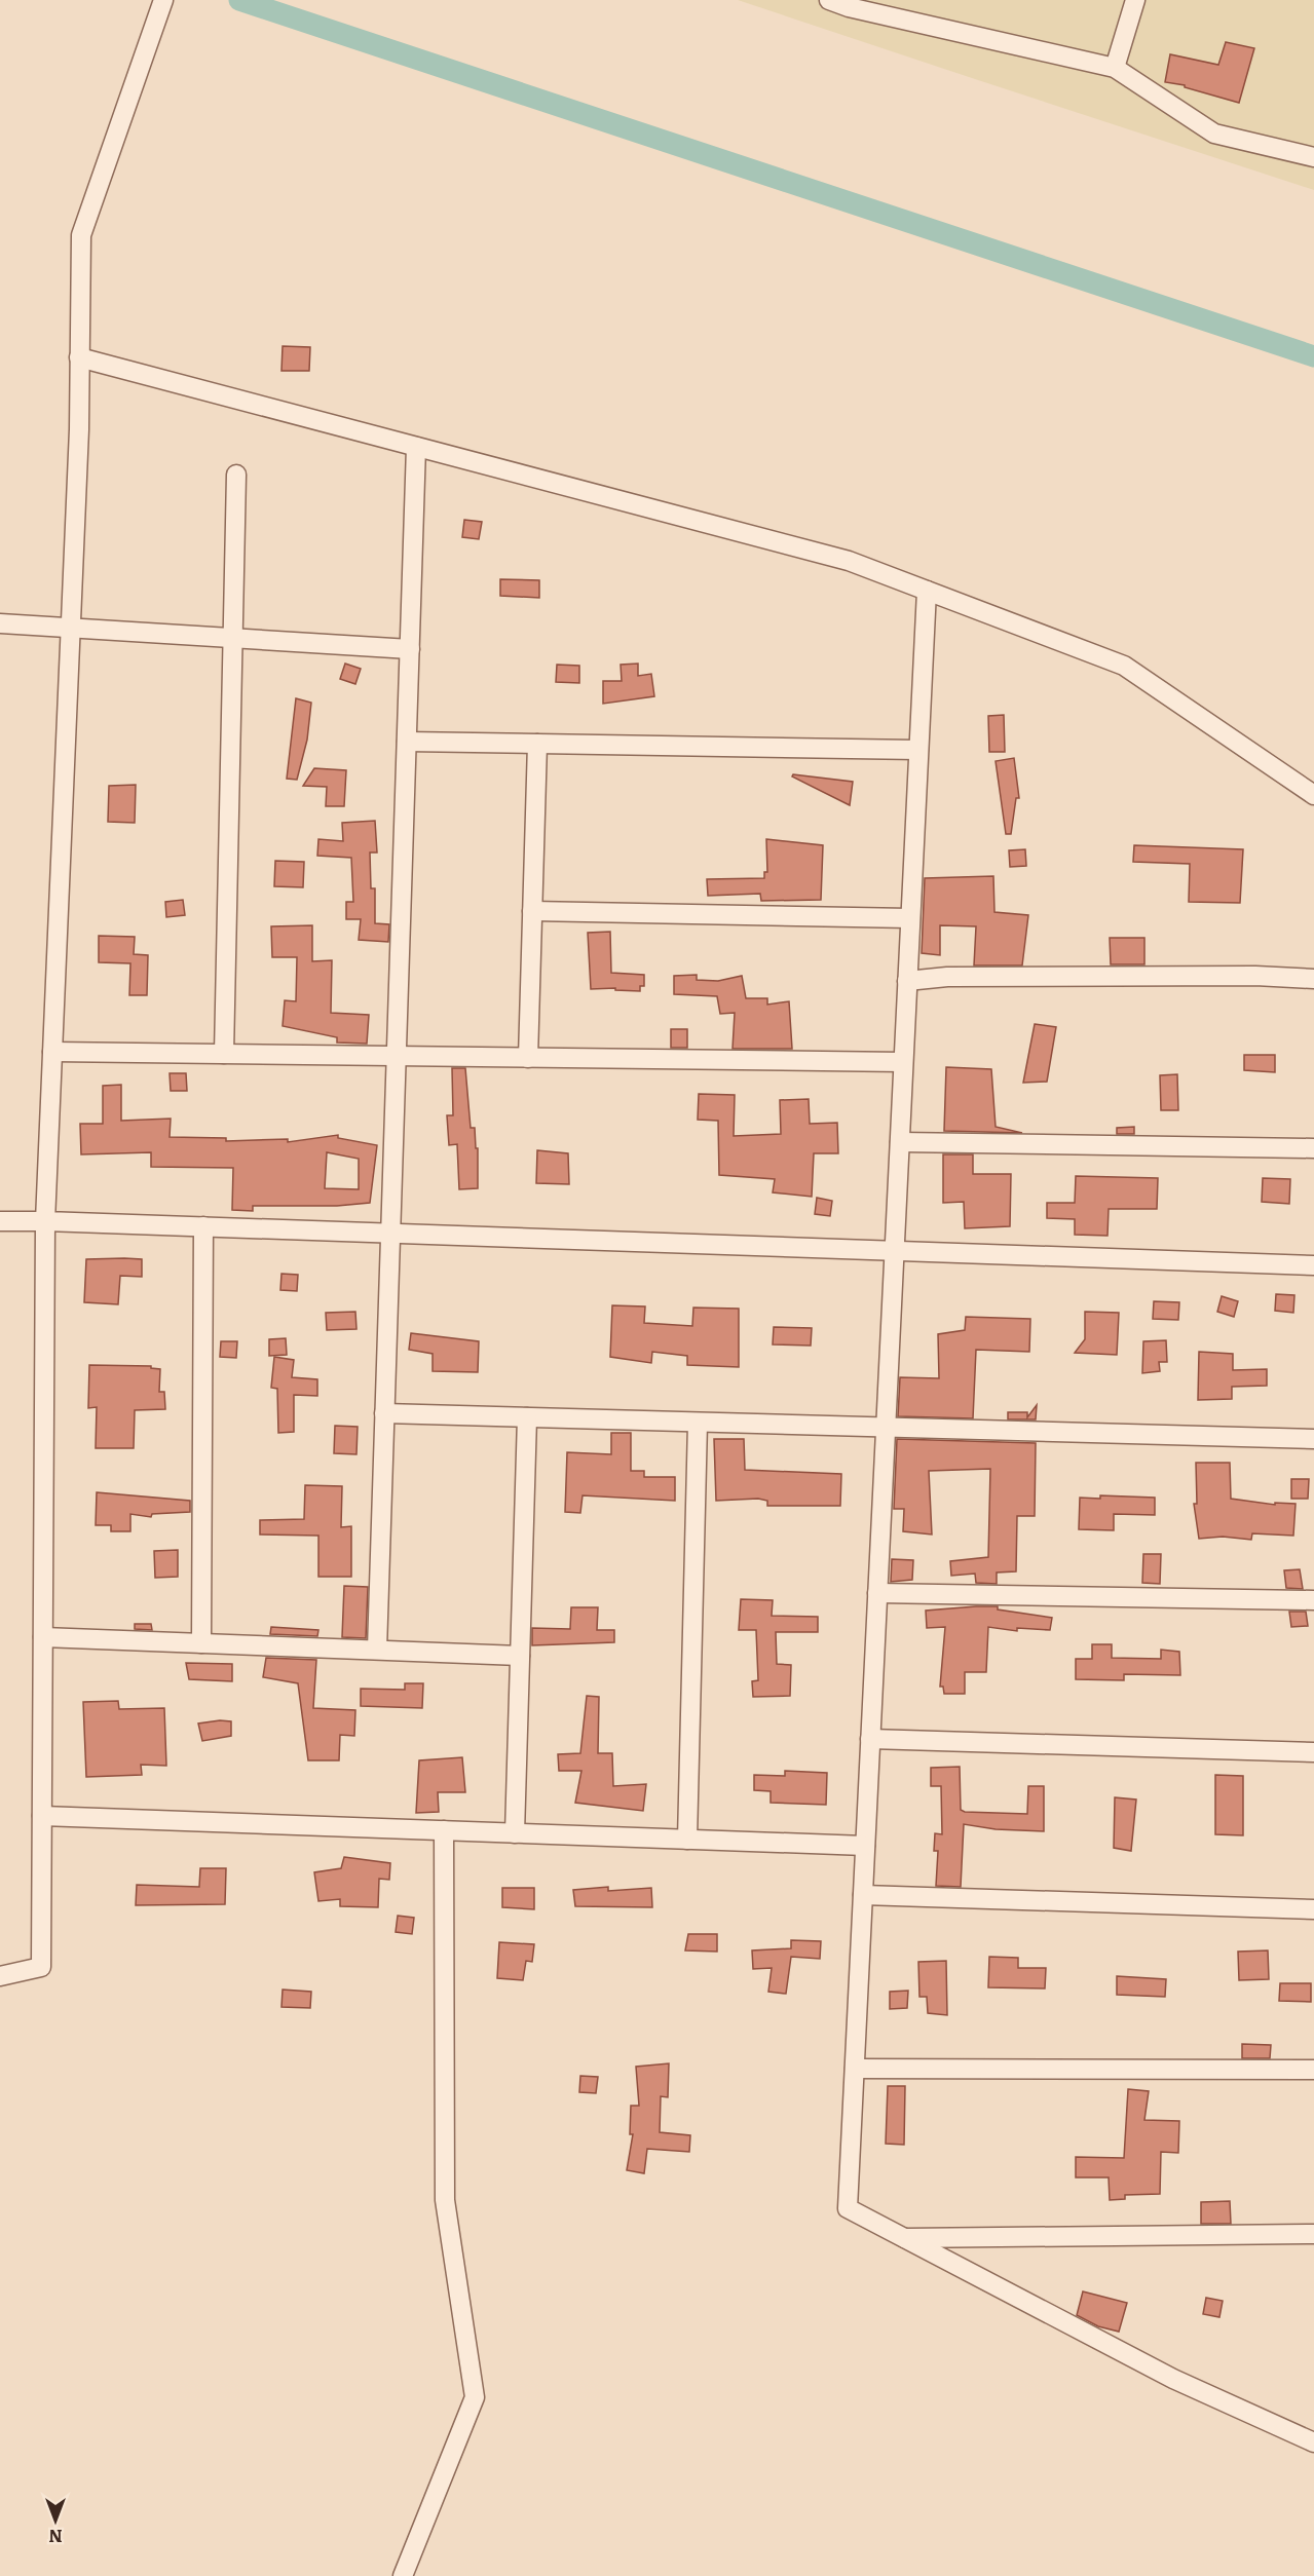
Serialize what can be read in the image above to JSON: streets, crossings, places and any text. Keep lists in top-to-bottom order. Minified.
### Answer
{"north":"bottom"}
